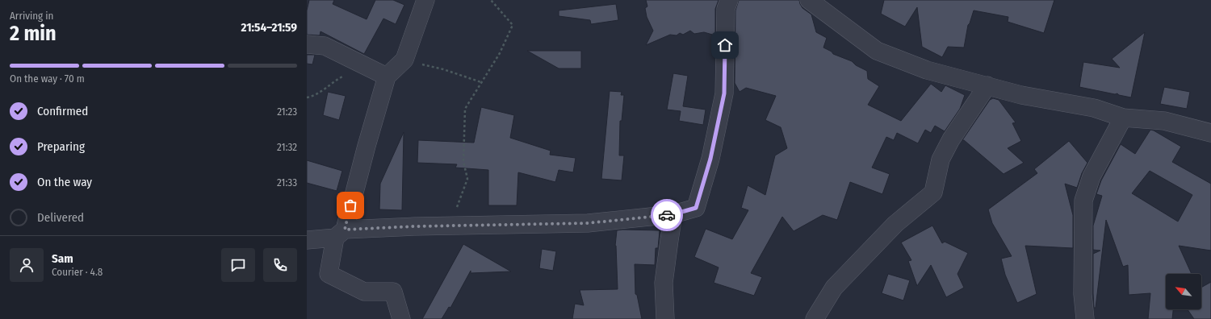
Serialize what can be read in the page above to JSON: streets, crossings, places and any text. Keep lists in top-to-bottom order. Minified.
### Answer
{"north":"top left","page":{"heading":["2 min","Arriving in","21:54–21:59"],"panel":["Sam","Courier · 4.8"],"bar":"On the way · 70 m","list":[["Confirmed","21:23"],["Preparing","21:32"],["On the way","21:33"],"Delivered"]}}
